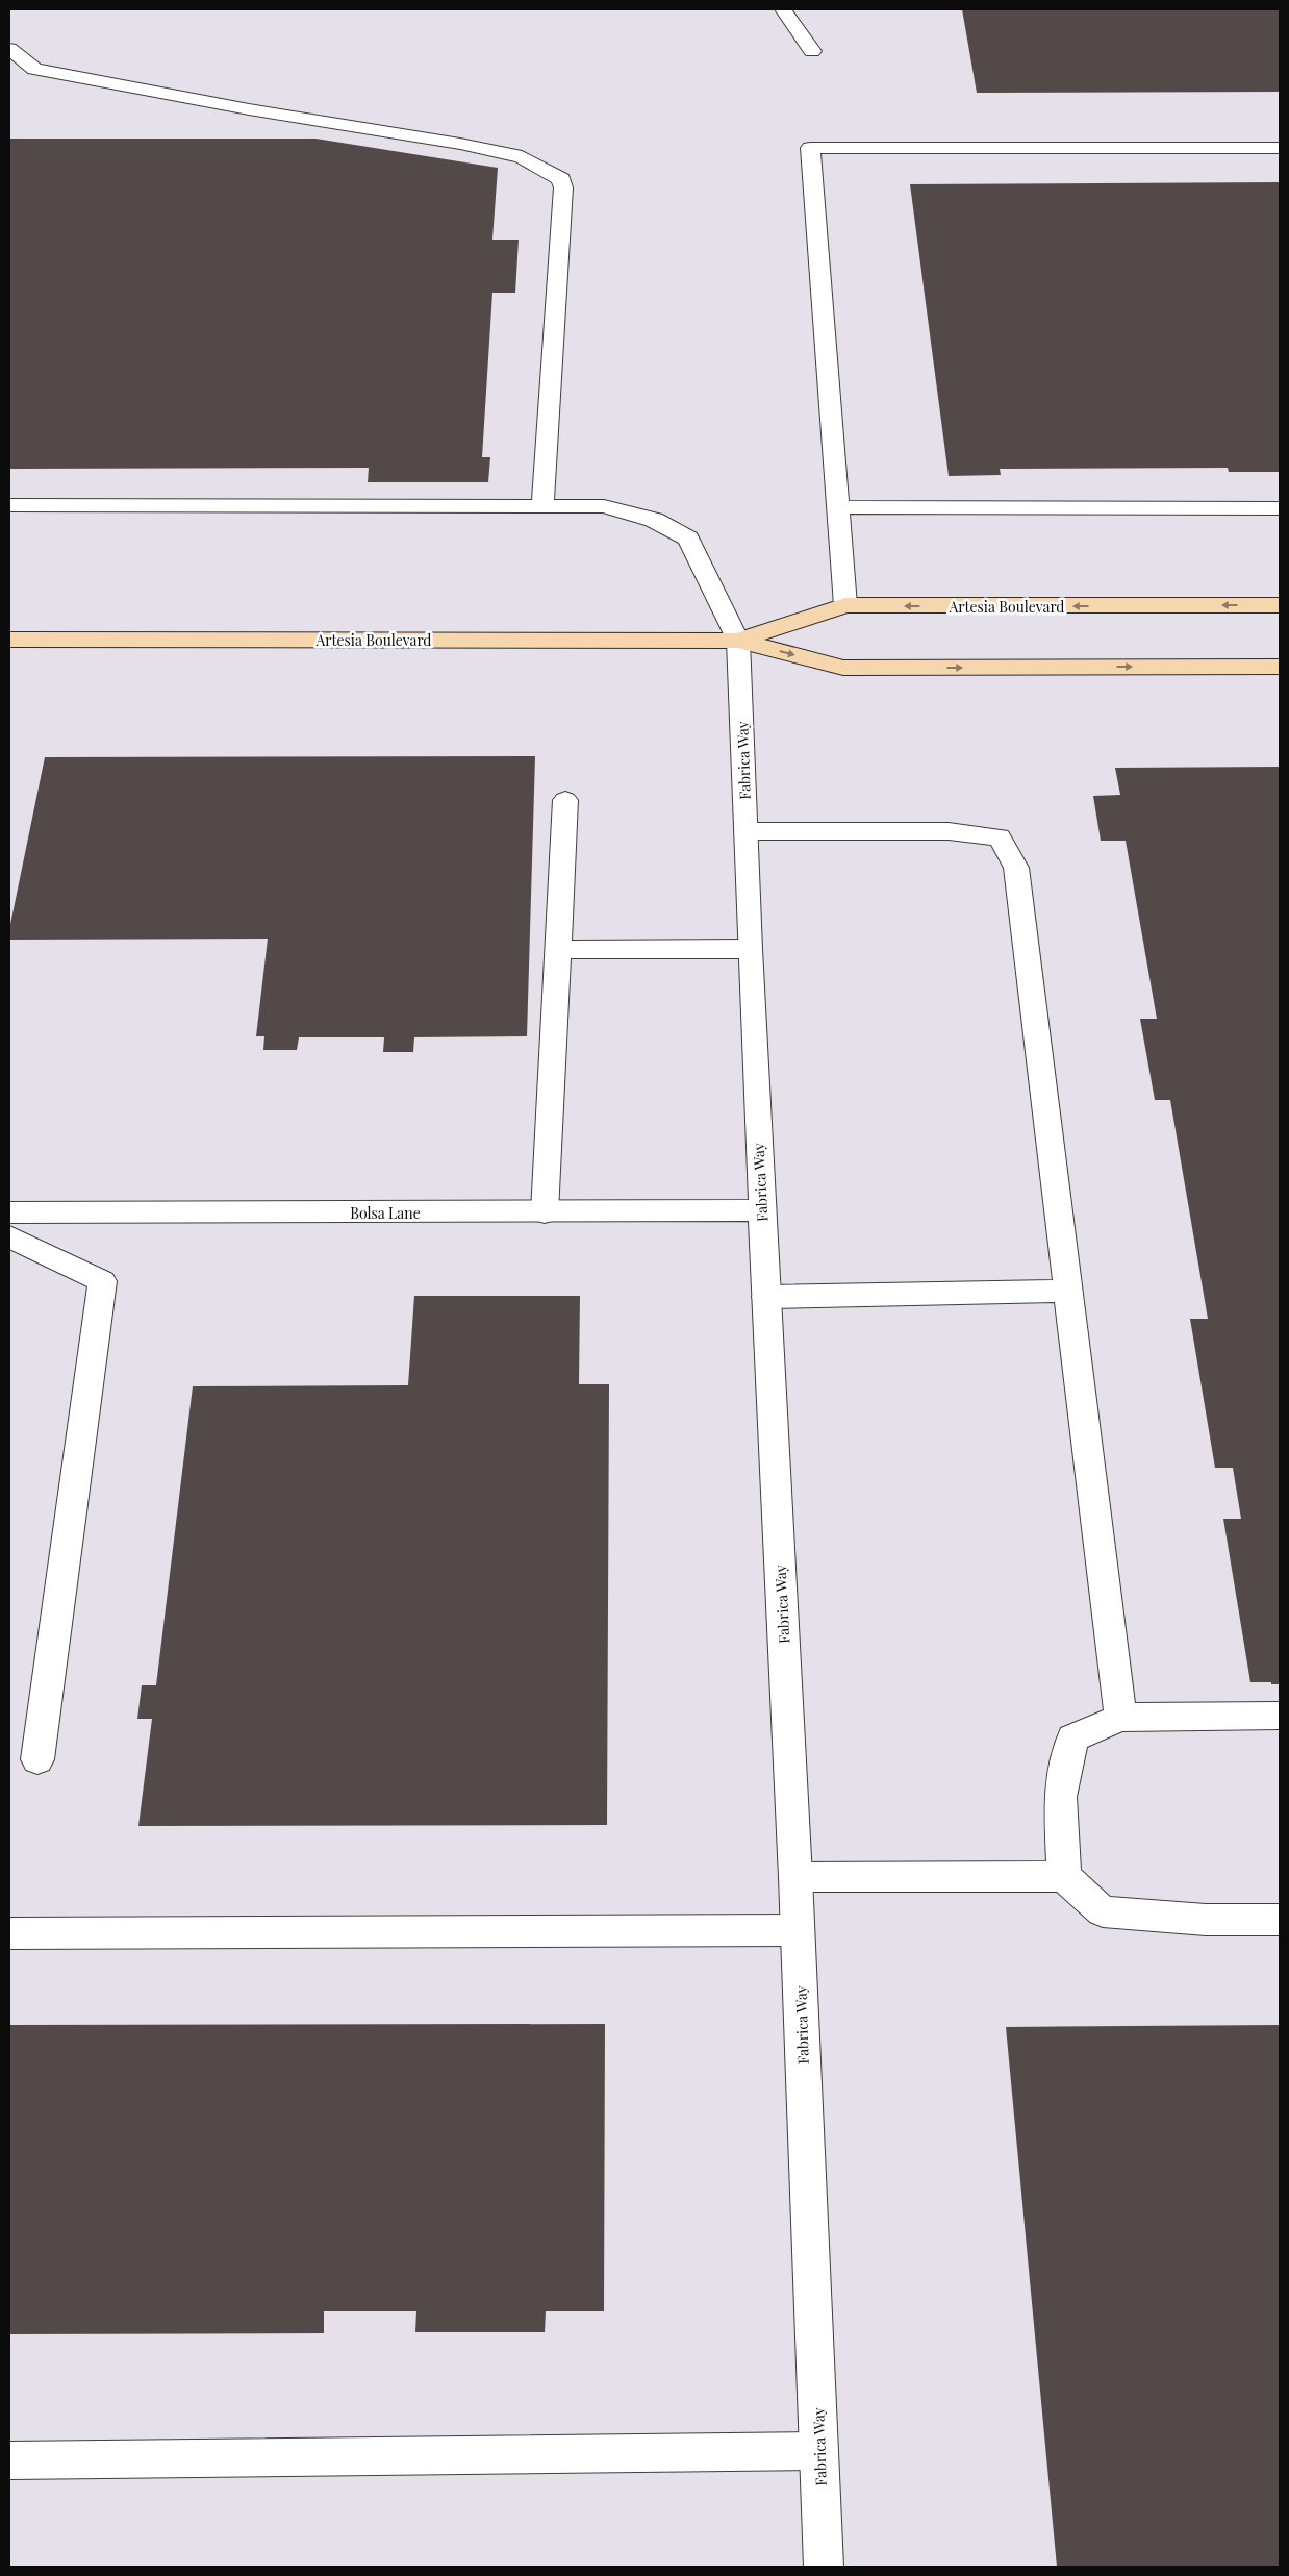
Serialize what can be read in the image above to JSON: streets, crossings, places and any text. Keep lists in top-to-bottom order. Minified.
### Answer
{"streets":{"main road":["Artesia Boulevard"],"street":["Fabrica Way","Bolsa Lane"]},"crossings":[["Artesia Boulevard","Fabrica Way"],["Fabrica Way","Bolsa Lane"]]}
